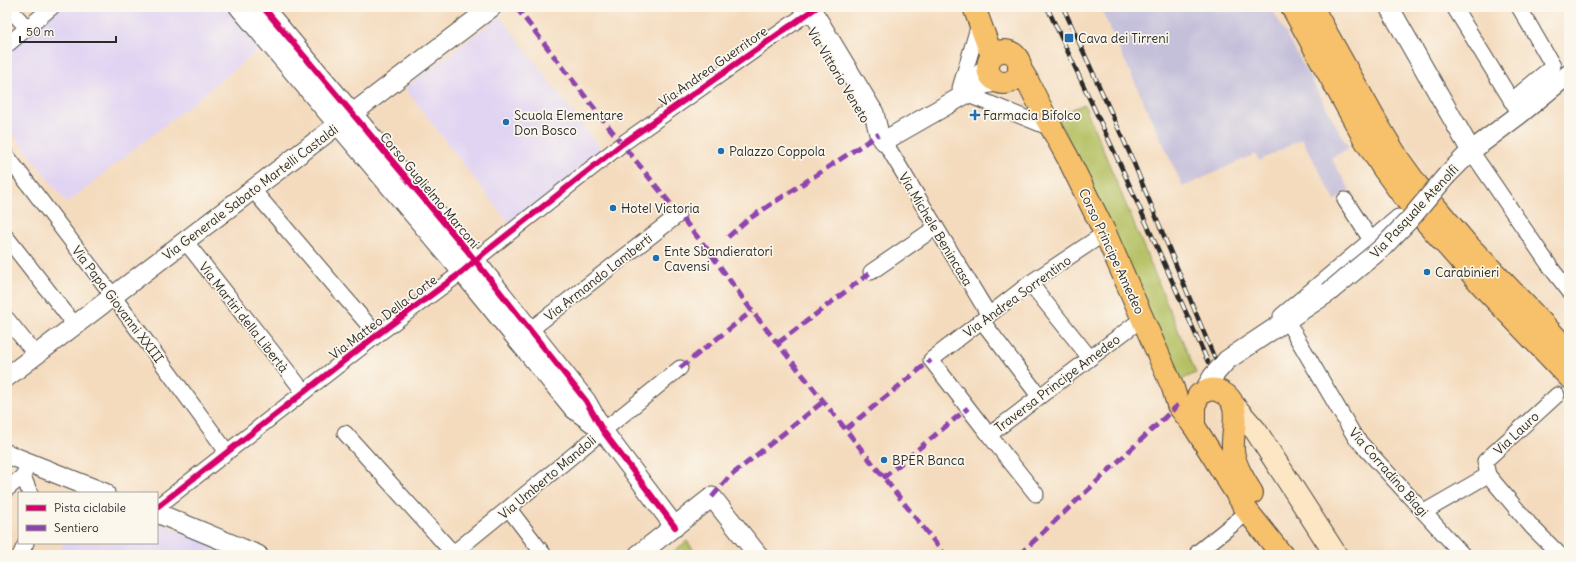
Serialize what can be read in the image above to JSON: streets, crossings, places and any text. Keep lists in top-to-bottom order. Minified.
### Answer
{"streets":{"main road":["Corso Principe Amedeo"],"street":["Via Andrea Guerritore","Via Vittorio Veneto","Corso Guglielmo Marconi","Via Generale Sabato Martelli Castaldi","Via Pasquale Atenolfi","Via Michele Benincasa","Via Armando Lamberti","Via Andrea Sorrentino","Via Papa Giovanni XXIII","Via Martiri della Libertà","Via Matteo Della Corte","Traversa Principe Amedeo","Via Lauro","Via Corradino Biagi","Via Umberto Mandoli"]},"crossings":[["Via Andrea Guerritore","Via Vittorio Veneto"],["Via Andrea Guerritore","Via Matteo Della Corte"],["Via Vittorio Veneto","Via Michele Benincasa"],["Corso Guglielmo Marconi","Via Generale Sabato Martelli Castaldi"],["Corso Guglielmo Marconi","Via Armando Lamberti"],["Corso Guglielmo Marconi","Via Matteo Della Corte"],["Corso Guglielmo Marconi","Via Umberto Mandoli"],["Via Generale Sabato Martelli Castaldi","Via Papa Giovanni XXIII"],["Via Generale Sabato Martelli Castaldi","Via Martiri della Libertà"],["Via Pasquale Atenolfi","Via Corradino Biagi"],["Via Michele Benincasa","Via Andrea Sorrentino"],["Via Michele Benincasa","Traversa Principe Amedeo"],["Corso Principe Amedeo","Via Andrea Sorrentino"],["Corso Principe Amedeo","Traversa Principe Amedeo"],["Via Andrea Sorrentino","Traversa Principe Amedeo"],["Via Papa Giovanni XXIII","Via Matteo Della Corte"],["Via Martiri della Libertà","Via Matteo Della Corte"]],"places":{"transit":["Cava dei Tirreni"],"health":["Farmacia Bifolco"],"other":["Scuola Elementare Don Bosco","Palazzo Coppola","Hotel Victoria","Ente Sbandieratori Cavensi","Carabinieri","BPER Banca"]},"legend":["Pista ciclabile","Sentiero"],"scale_bar":"50 m"}
